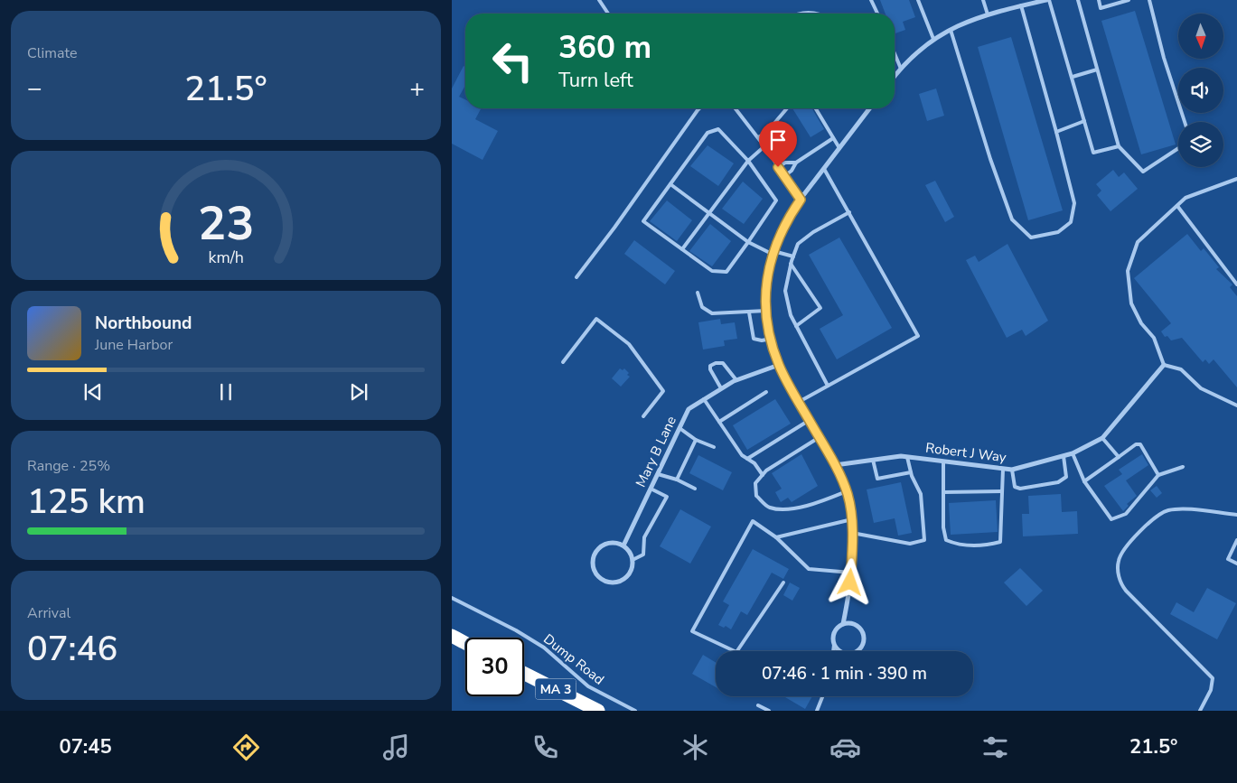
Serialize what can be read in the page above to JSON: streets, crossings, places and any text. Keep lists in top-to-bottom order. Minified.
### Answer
{"streets":{"highway":["MA 3"],"street":["Mary B Lane","Robert J Way"],"lane":["Dump Road"]},"north":"bottom","page":{"tile":["Climate",["Range · 25%","125 km"],["Arrival","07:46"]],"turn":["360 m","Turn left"],"heat":["−","21.5°","+"],"song":["Northbound","June Harbor"],"limit":"30","trip":"07:46 · 1 min · 390 m","tabs":["07:45","21.5°"],"gauge":["23","km/h"]}}
